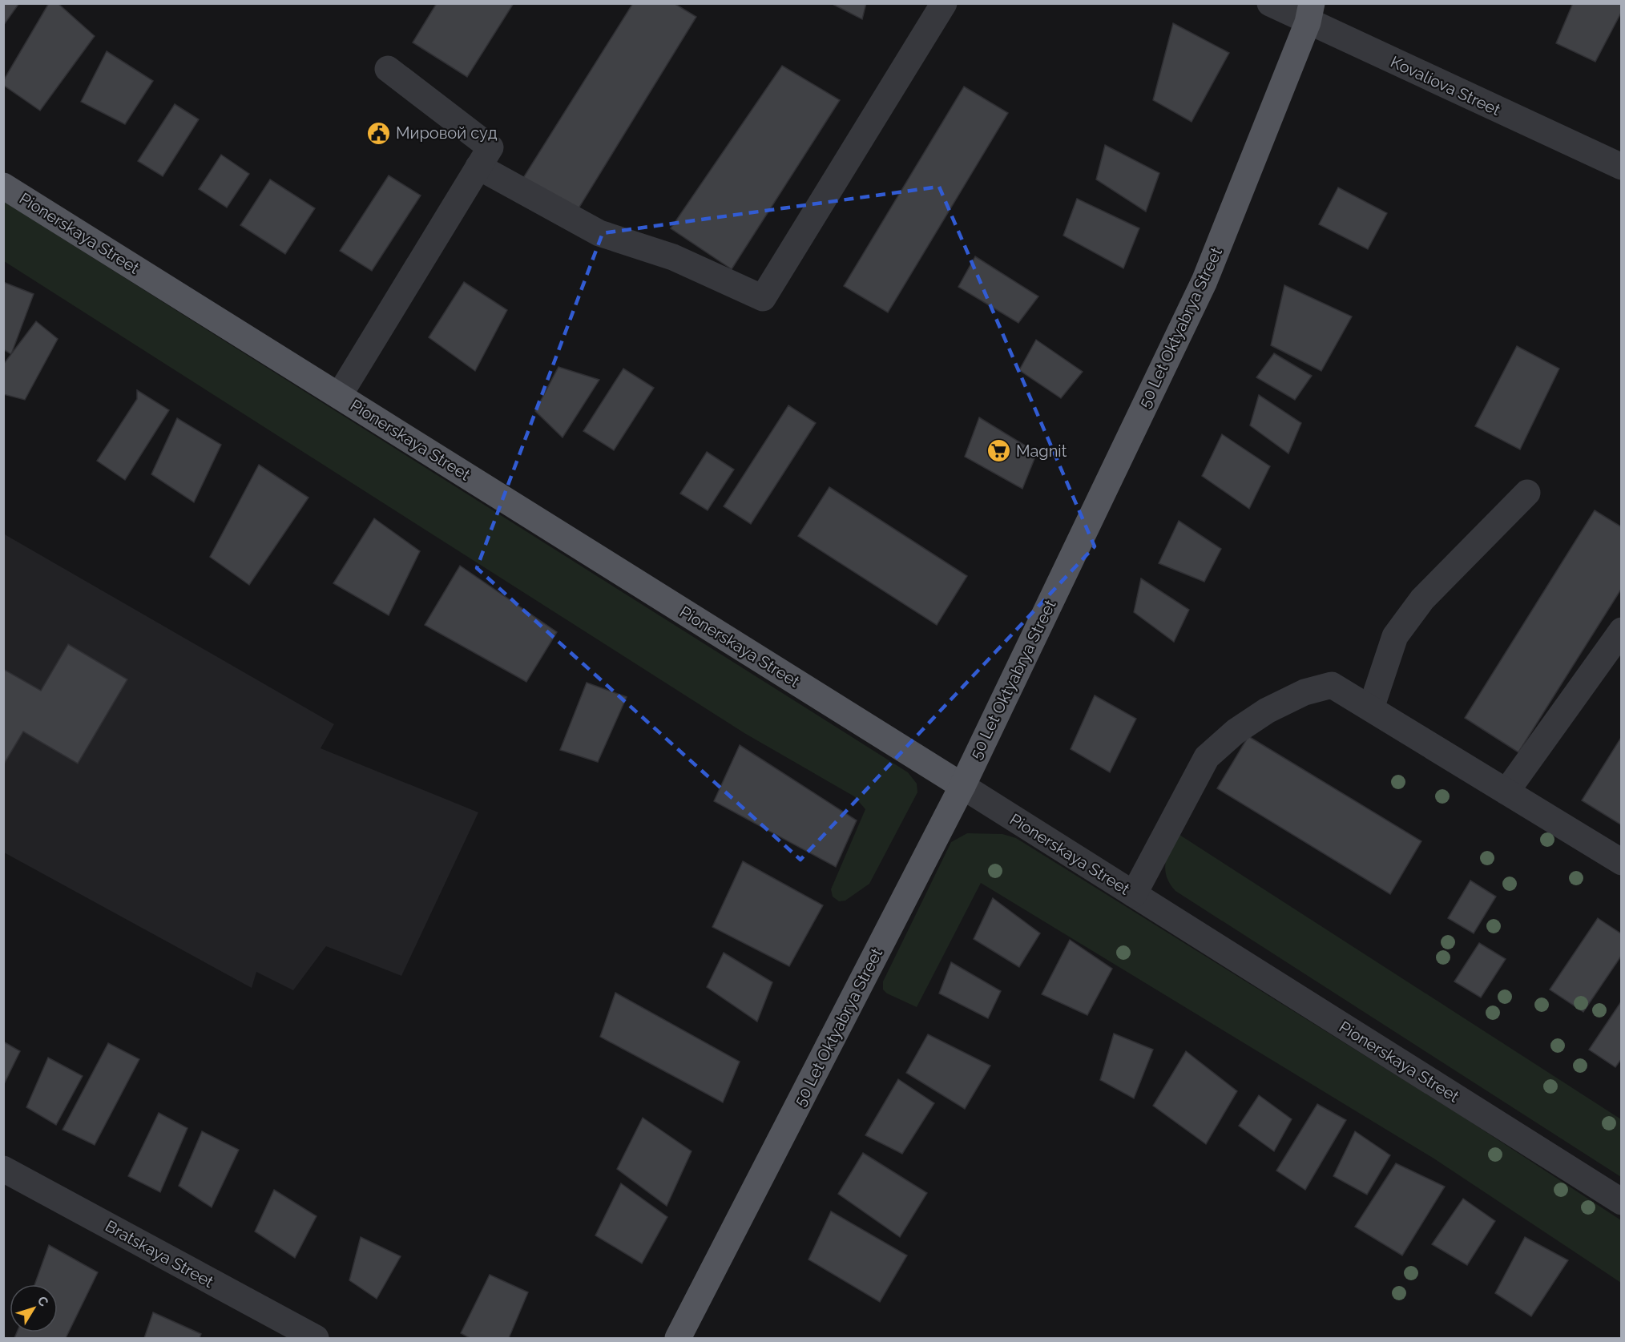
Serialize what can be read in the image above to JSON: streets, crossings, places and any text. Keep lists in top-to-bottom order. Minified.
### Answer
{"streets":{"main road":["Pionerskaya Street","50 Let Oktyabrya Street"],"street":["Kovaliova Street","Bratskaya Street"]},"crossings":[["Kovaliova Street","50 Let Oktyabrya Street"],["Pionerskaya Street","50 Let Oktyabrya Street"]],"places":{"public building":["Мировой суд"],"supermarket":["Magnit"]},"north":"top right"}
